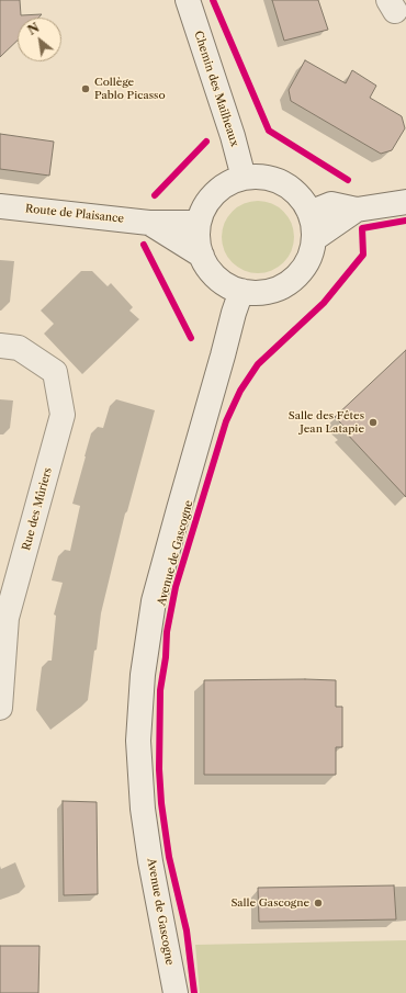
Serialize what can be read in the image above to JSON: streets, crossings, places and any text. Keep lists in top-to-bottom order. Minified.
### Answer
{"streets":{"main road":["Chemin des Mailheaux","Route de Plaisance","Rue des Mûriers","Avenue de Gascogne"]},"crossings":[["Chemin des Mailheaux","Route de Plaisance"],["Chemin des Mailheaux","Avenue de Gascogne"],["Route de Plaisance","Avenue de Gascogne"]],"places":["Collège Pablo Picasso","Salle des Fêtes Jean Latapie","Salle Gascogne"],"north":"top left"}
